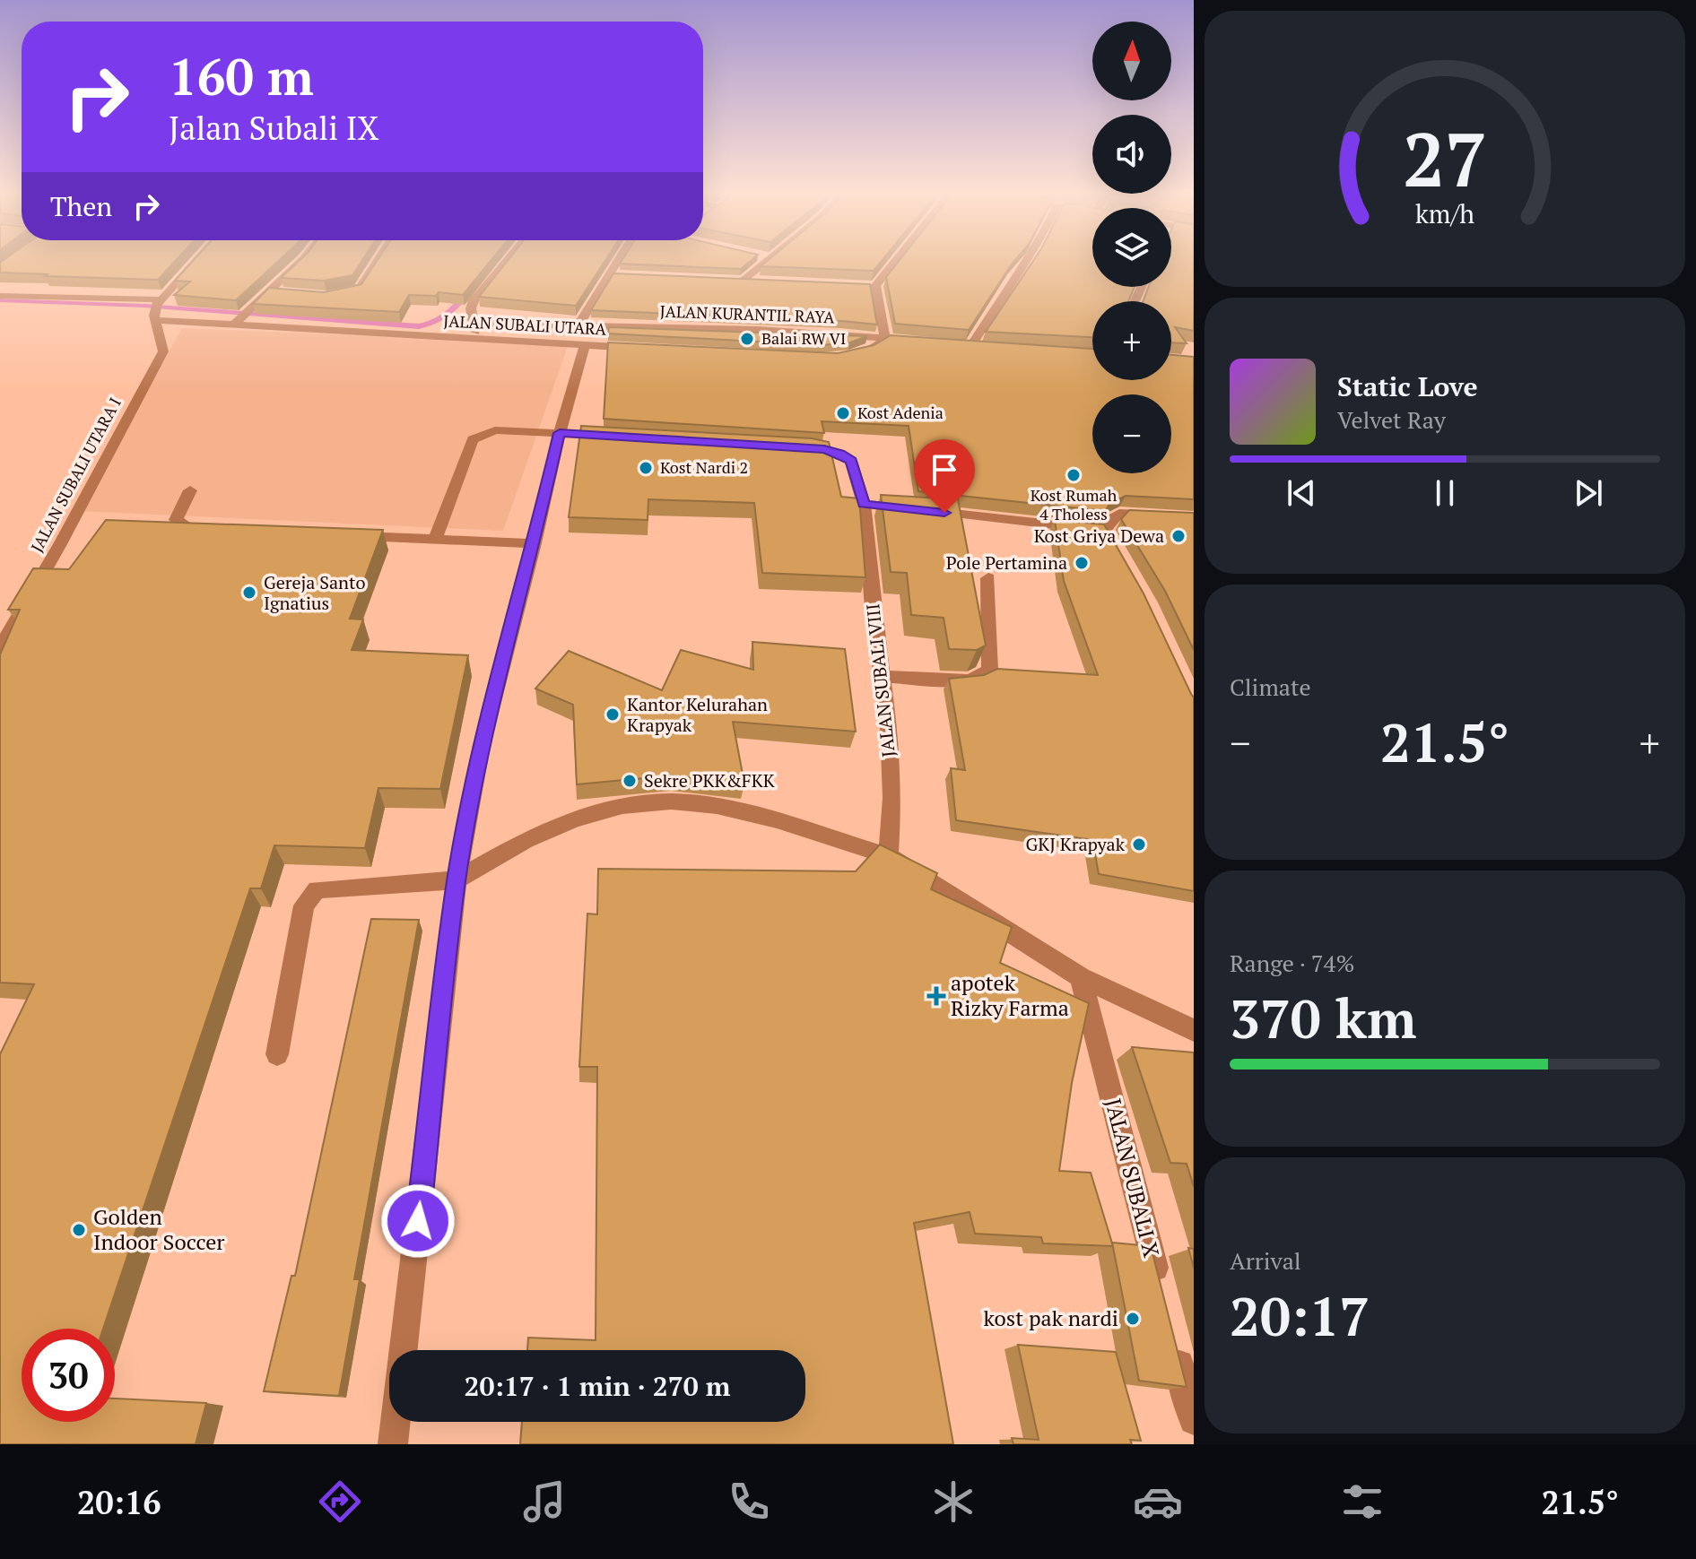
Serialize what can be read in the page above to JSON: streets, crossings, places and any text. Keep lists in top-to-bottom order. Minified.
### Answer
{"streets":{"street":["JALAN KURANTIL RAYA","JALAN SUBALI UTARA","JALAN SUBALI UTARA I","JALAN SUBALI VIII","JALAN SUBALI X"]},"crossings":[["JALAN SUBALI UTARA","JALAN SUBALI UTARA I"]],"places":{"other":["Balai RW VI","Kost Adenia","Kost Nardi 2","Kost Rumah 4 Tholess","Kost Griya Dewa","Pole Pertamina","Gereja Santo Ignatius","Kantor Kelurahan Krapyak","Sekre PKK&FKK","GKJ Krapyak","Golden Indoor Soccer","kost pak nardi"],"health":["apotek Rizky Farma"]},"north":"top","page":{"map_buttons":["+","−"],"turn":["160 m","Jalan Subali IX"],"then":"Then","song":["Static Love","Velvet Ray"],"tile":["Climate",["Range · 74%","370 km"],["Arrival","20:17"]],"heat":["−","21.5°","+"],"limit":"30","trip":"20:17 · 1 min · 270 m","tabs":["20:16","21.5°"],"gauge":["27","km/h"]}}
